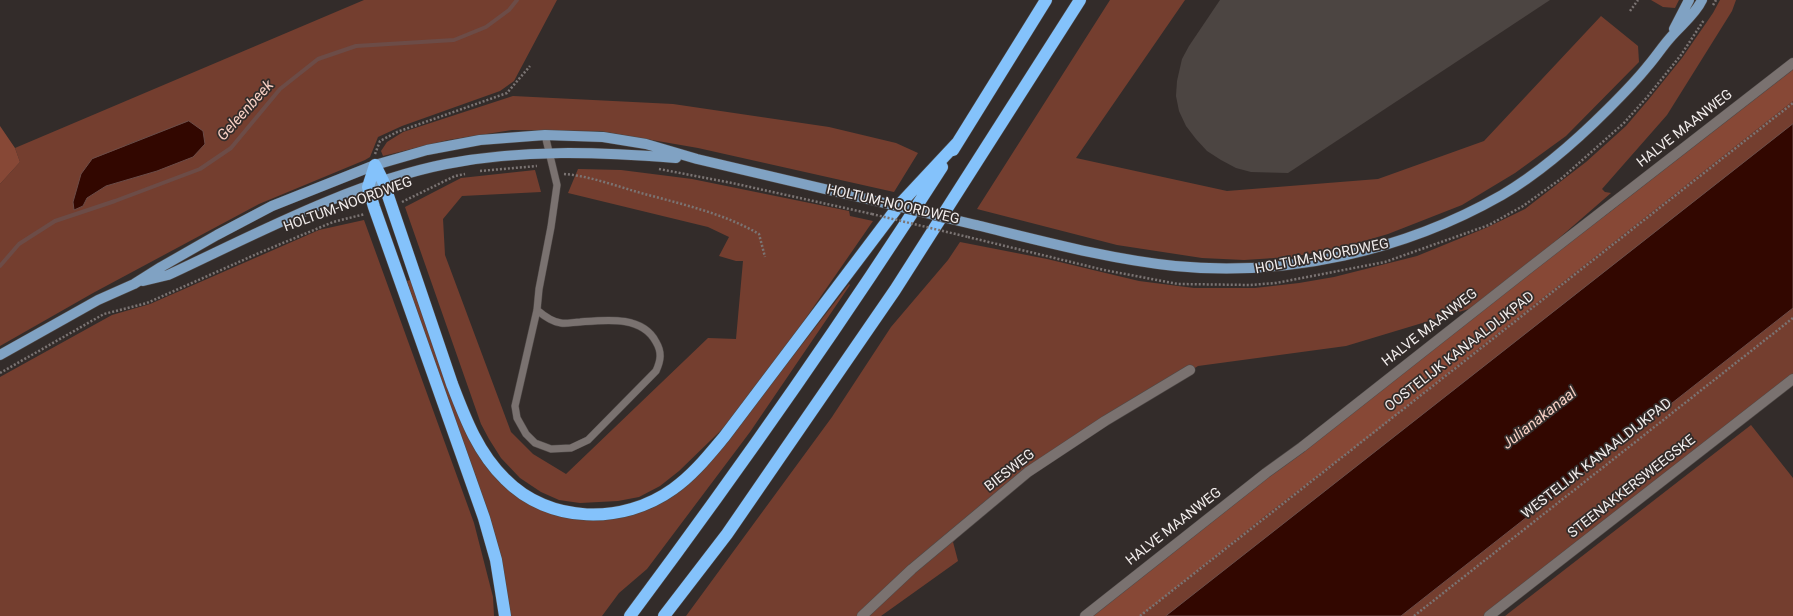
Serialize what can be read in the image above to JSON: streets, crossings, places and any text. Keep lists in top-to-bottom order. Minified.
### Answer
{"streets":{"main road":["HOLTUM-NOORDWEG"],"street":["HALVE MAANWEG","BIESWEG","STEENAKKERSWEEGSKE"],"path":["OOSTELIJK KANAALDIJKPAD","WESTELIJK KANAALDIJKPAD"]},"water":["Geleenbeek","Julianakanaal"]}
